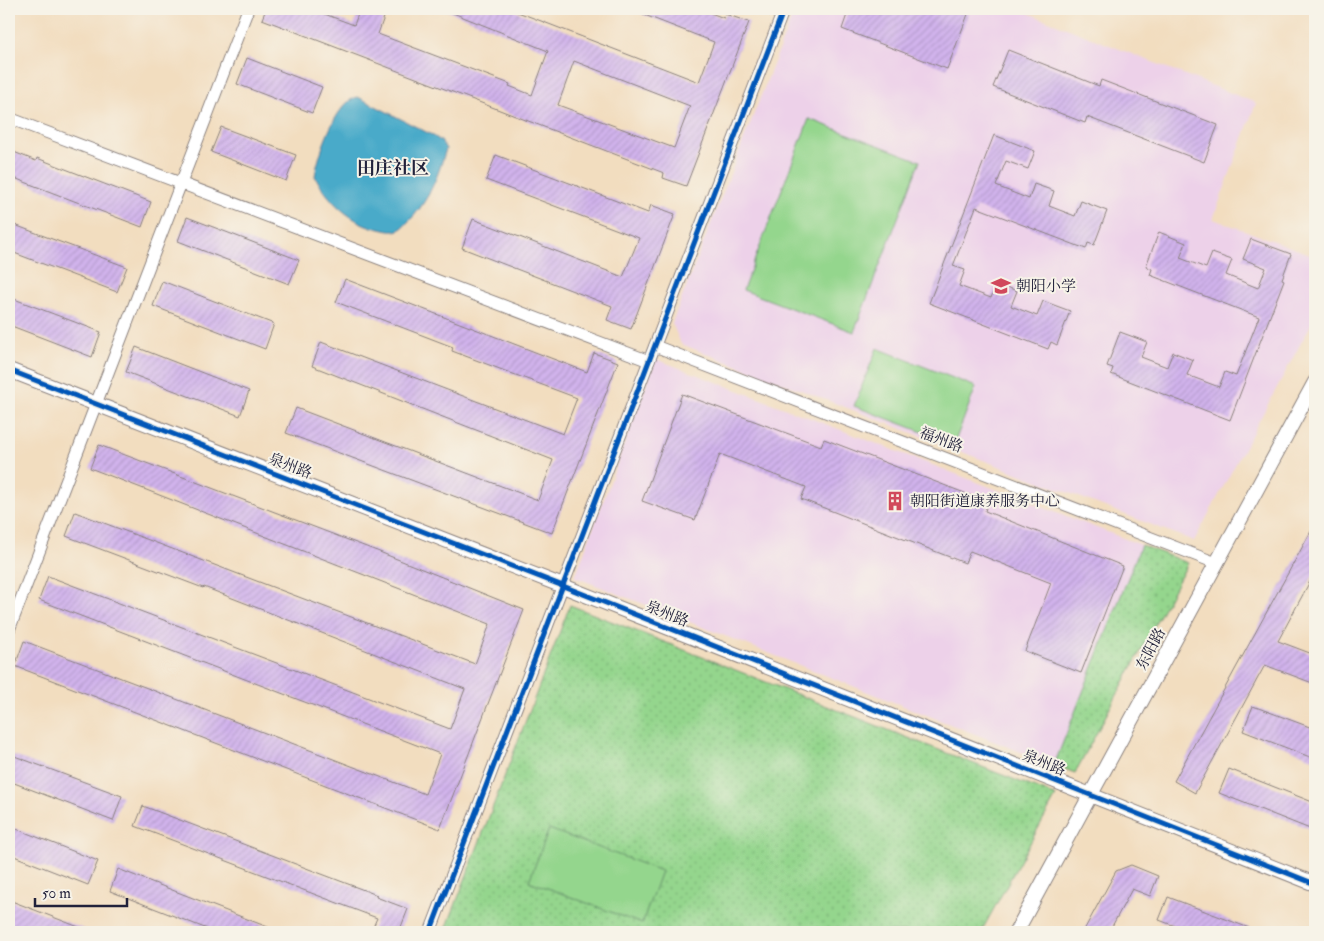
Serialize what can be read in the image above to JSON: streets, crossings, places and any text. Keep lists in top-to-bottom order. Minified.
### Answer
{"streets":{"street":["福州路","泉州路","东阳路"]},"crossings":[["福州路","东阳路"],["泉州路","东阳路"]],"districts":["田庄社区"],"places":{"school or university":["朝阳小学"],"building":["朝阳街道康养服务中心"]},"scale_bar":"50 m"}
